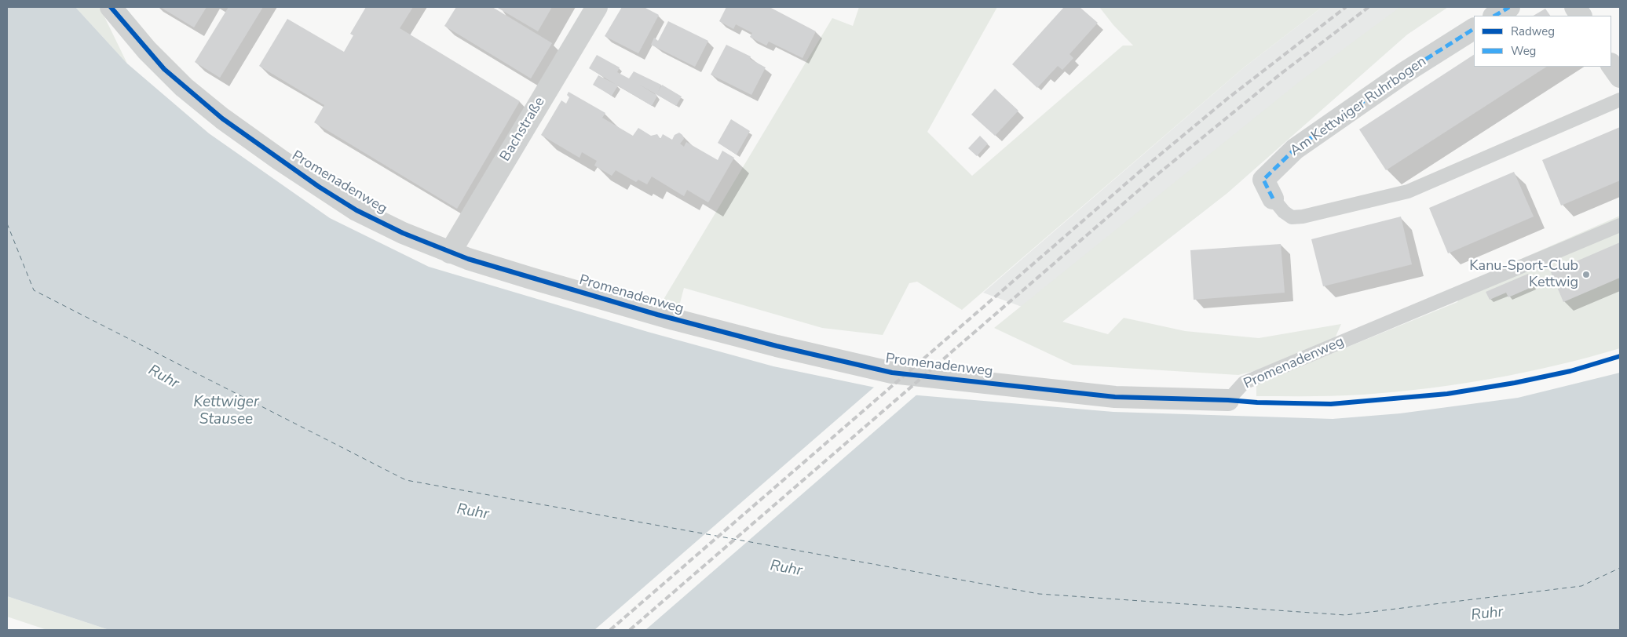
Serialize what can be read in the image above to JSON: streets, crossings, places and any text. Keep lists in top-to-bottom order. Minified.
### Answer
{"streets":{"street":["Am Kettwiger Ruhrbogen","Bachstraße","Promenadenweg"]},"crossings":[["Bachstraße","Promenadenweg"]],"water":["Ruhr","Kettwiger Stausee"],"places":["Kanu-Sport-Club Kettwig"],"legend":["Radweg","Weg"]}
